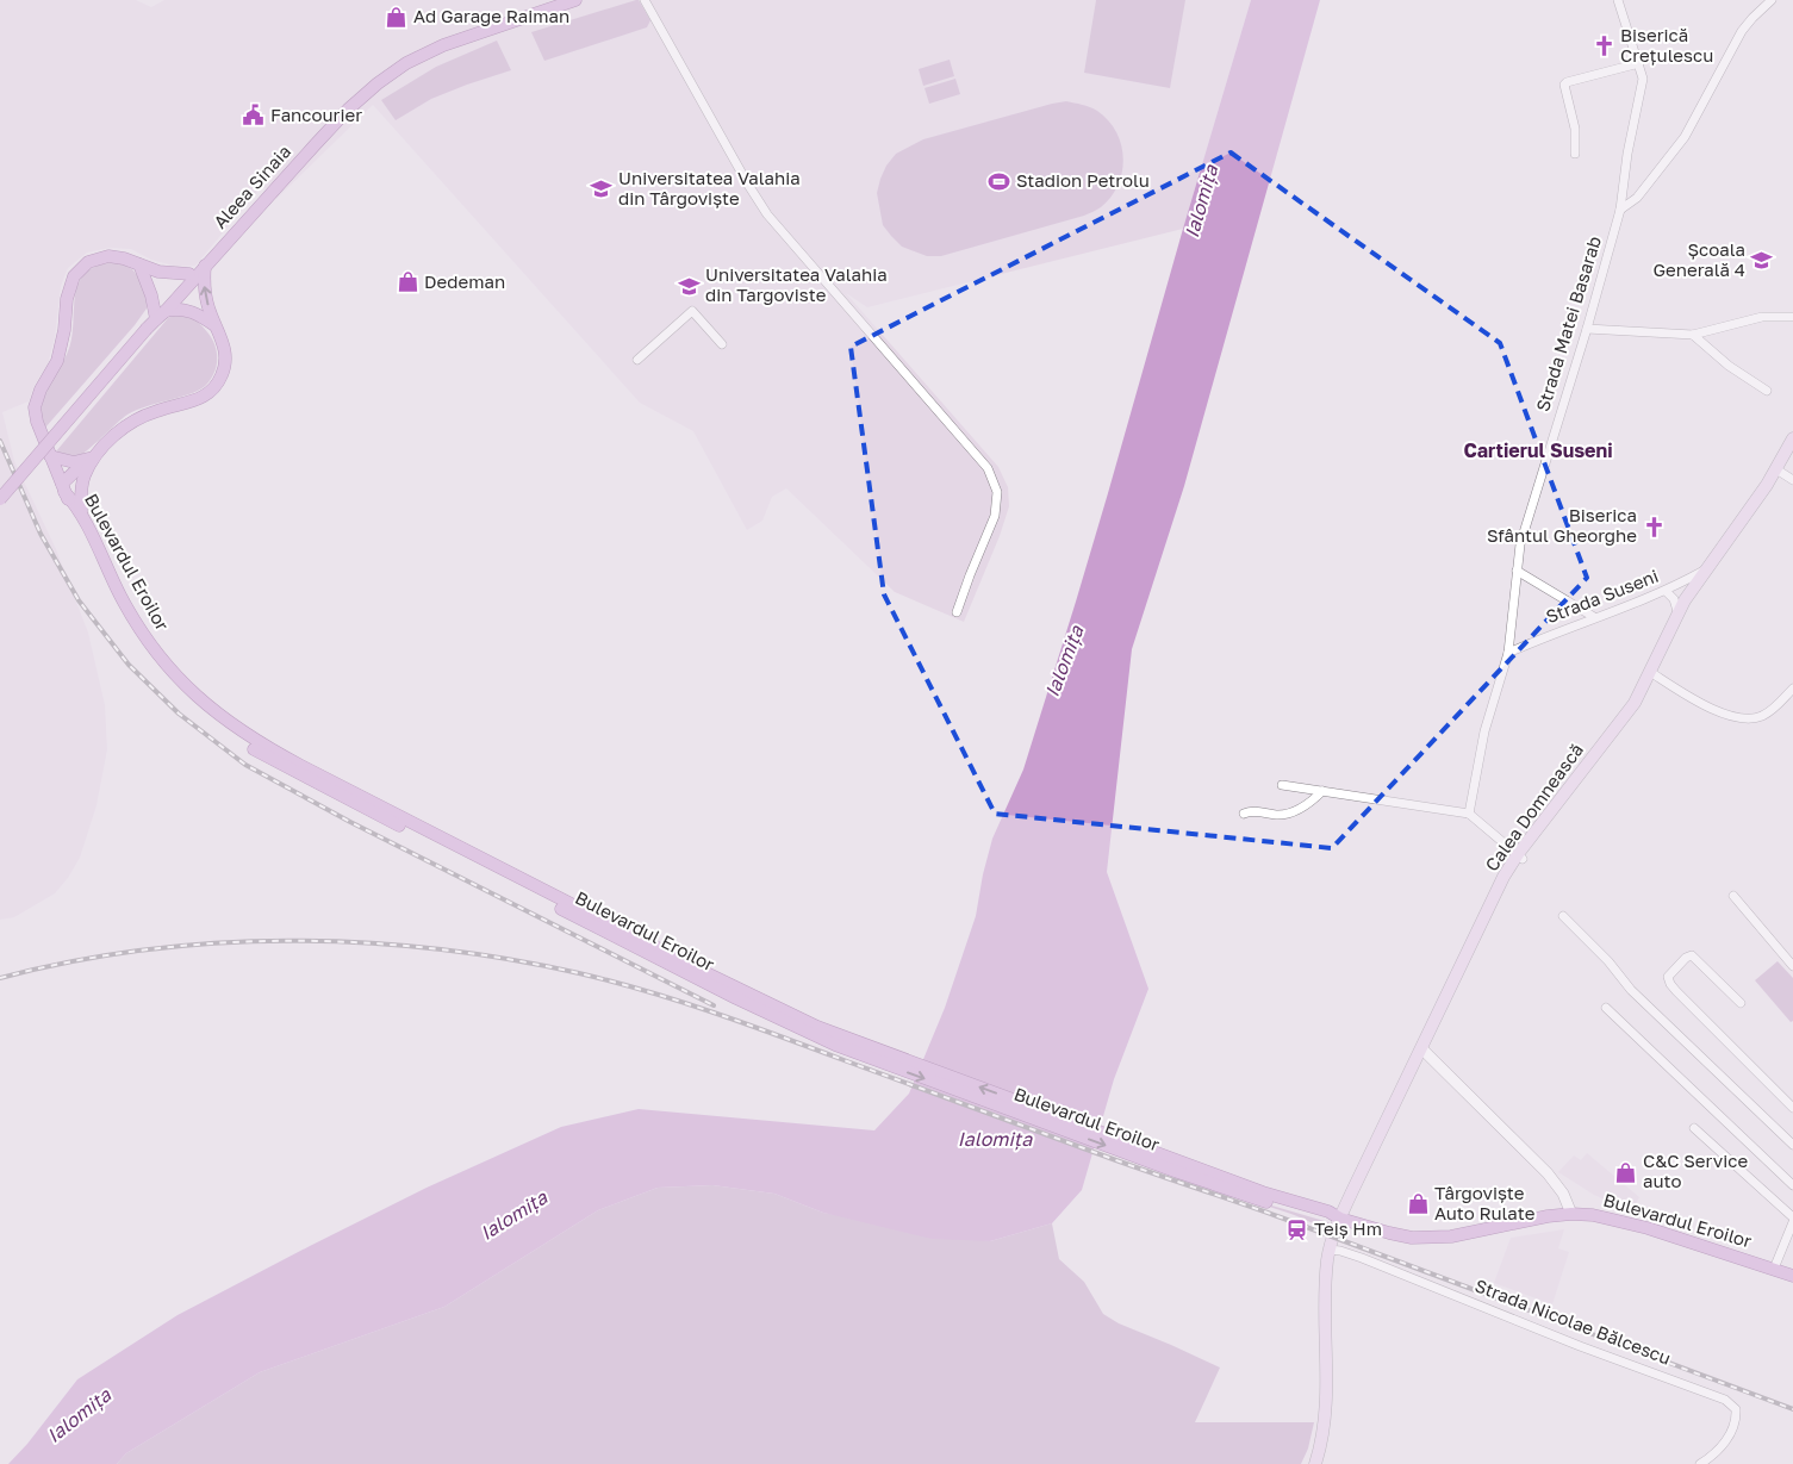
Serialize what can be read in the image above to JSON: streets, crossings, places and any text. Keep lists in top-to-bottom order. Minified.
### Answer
{"streets":{"main road":["Aleea Sinaia","Bulevardul Eroilor","Calea Domnească"],"street":["Strada Matei Basarab","Strada Suseni","Strada Nicolae Bălcescu"]},"crossings":[["Aleea Sinaia","Bulevardul Eroilor"],["Strada Matei Basarab","Strada Suseni"],["Bulevardul Eroilor","Calea Domnească"],["Strada Suseni","Calea Domnească"]],"districts":["Cartierul Suseni"],"water":["Ialomița"],"places":{"shop":["Ad Garage Raiman","Dedeman","C&C Service auto","Târgoviște Auto Rulate"],"church":["Biserică Crețulescu","Biserica Sfântul Gheorghe"],"public building":["Fancourier"],"sports":["Stadion Petrolu"],"school or university":["Universitatea Valahia din Târgoviște","Școala Generală 4","Universitatea Valahia din Targoviste"],"station":["Teiș Hm"]}}
